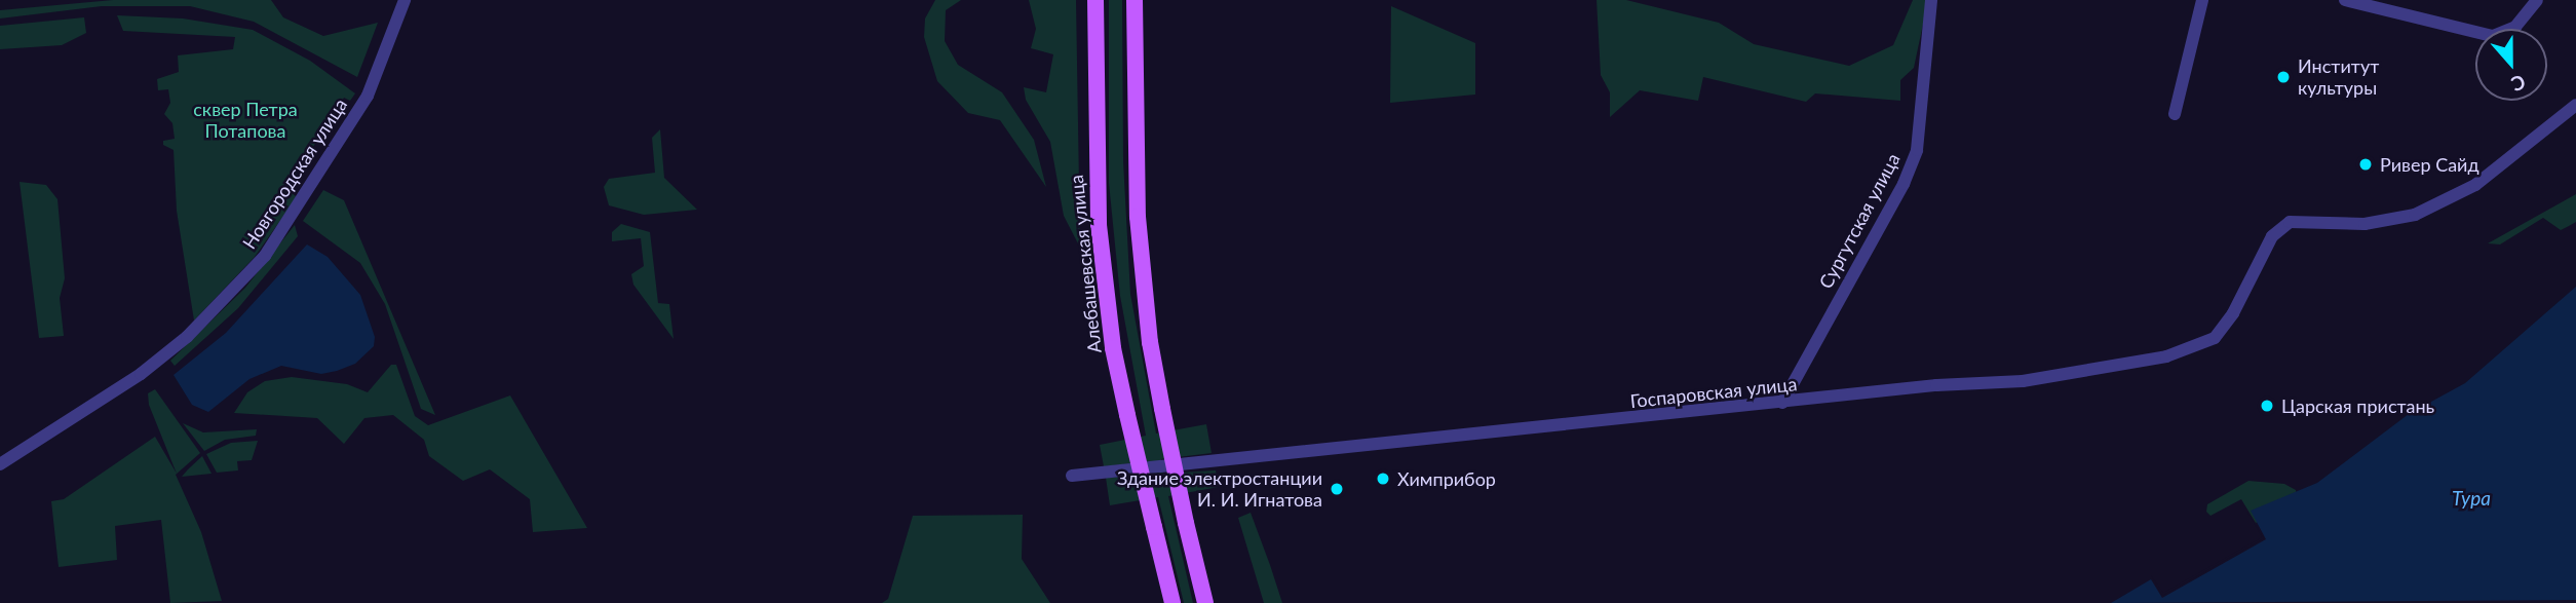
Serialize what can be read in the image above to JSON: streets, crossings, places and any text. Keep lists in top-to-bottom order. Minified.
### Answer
{"streets":{"main road":["Алебашевская улица"],"street":["Новгородская улица","Сургутская улица","Госпаровская улица"]},"crossings":[["Сургутская улица","Госпаровская улица"]],"water":["Тура"],"parks":["сквер Петра Потапова"],"places":["Институт культуры","Ривер Сайд","Царская пристань","Химприбор","Здание электростанции И. И. Игнатова"],"north":"bottom"}
